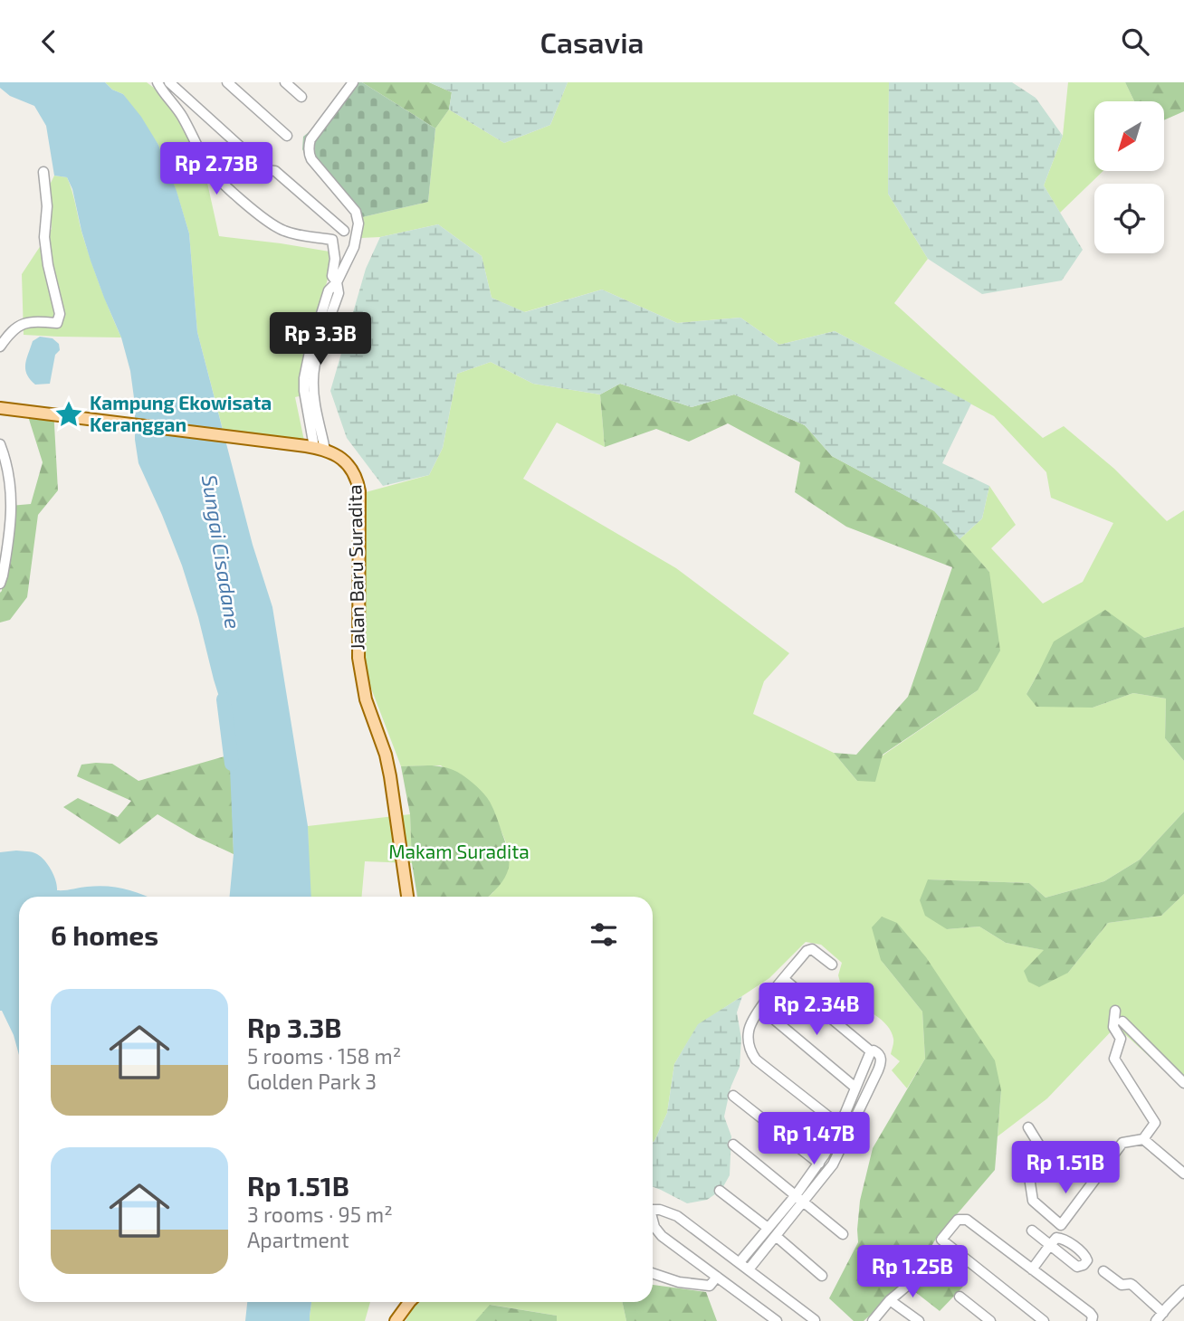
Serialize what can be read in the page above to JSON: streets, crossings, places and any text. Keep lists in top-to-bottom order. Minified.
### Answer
{"streets":{"main road":["Jalan Baru Suradita"]},"water":["Sungai Cisadane"],"parks":["Makam Suradita"],"places":{"place":["Kampung Ekowisata Keranggan"]},"north":"bottom left","page":{"header":"Casavia","price":["Rp 2.73B","Rp 3.3B","Rp 2.34B","Rp 1.47B","Rp 1.51B","Rp 1.25B"],"heading":"6 homes","list":[{"name":"Rp 3.3B","note":"5 rooms · 158 m² · Golden Park 3"},{"name":"Rp 1.51B","note":"3 rooms · 95 m² · Apartment"}]}}
